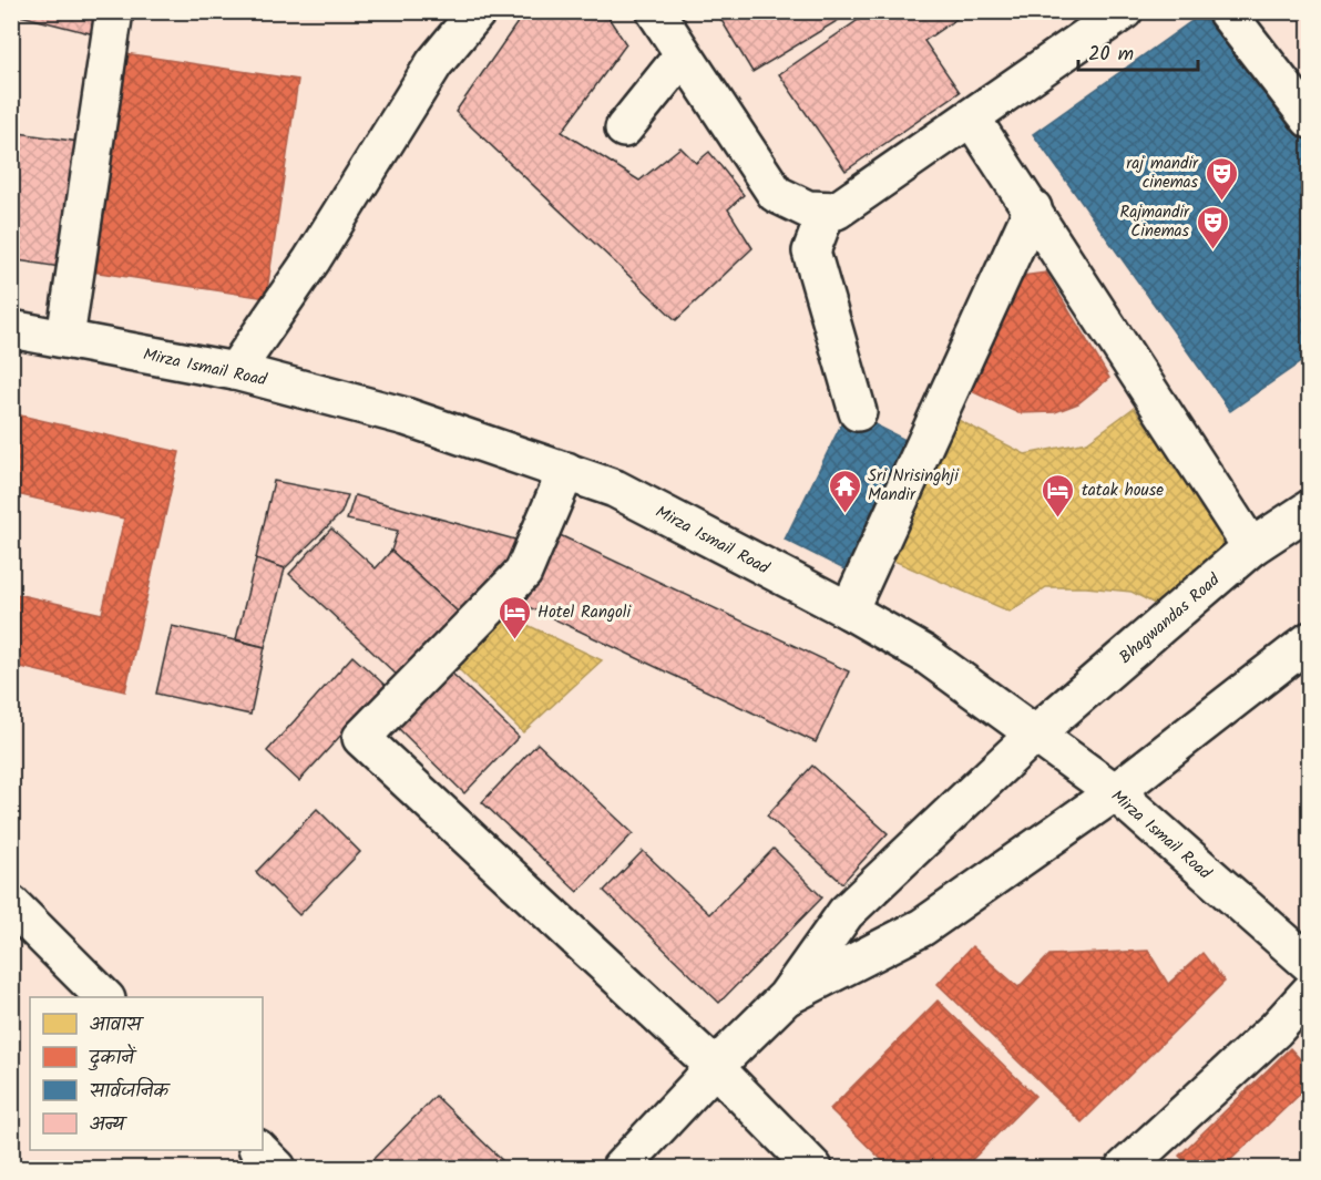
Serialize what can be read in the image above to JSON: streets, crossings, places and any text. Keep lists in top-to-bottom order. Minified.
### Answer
{"streets":{"main road":["Mirza Ismail Road","Bhagwandas Road"]},"crossings":[["Mirza Ismail Road","Bhagwandas Road"]],"places":{"theatre":["raj mandir cinemas","Rajmandir Cinemas"],"temple":["Sri Nrisinghji Mandir"],"hotel":["tatak house","Hotel Rangoli"]},"legend":["आवास","दुकानें","सार्वजनिक","अन्य"],"scale_bar":"20 m"}
